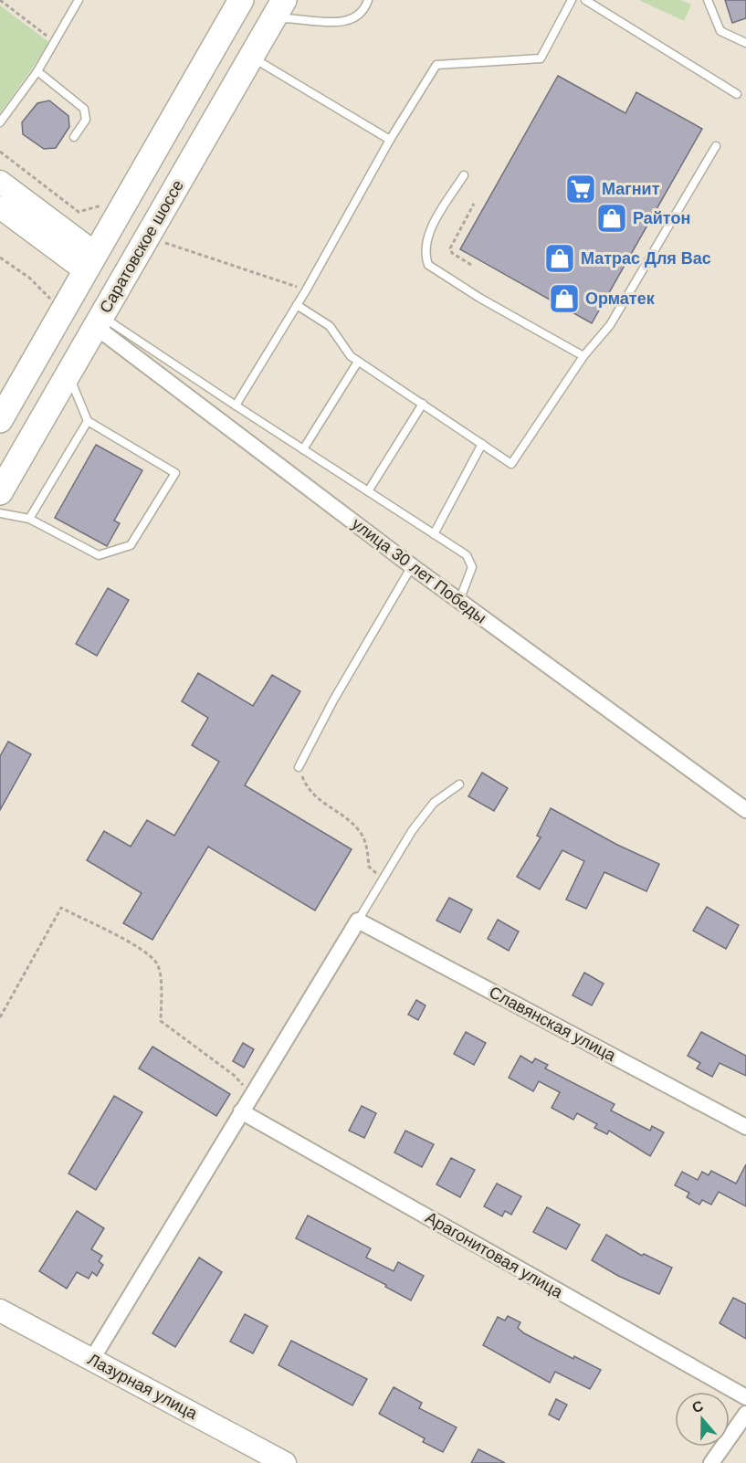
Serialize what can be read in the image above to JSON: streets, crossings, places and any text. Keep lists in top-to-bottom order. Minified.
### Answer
{"streets":{"main road":["Саратовское шоссе"],"street":["улица 30 лет Победы","Славянская улица","Арагонитовая улица","Лазурная улица"]},"crossings":[["Саратовское шоссе","улица 30 лет Победы"]],"places":{"supermarket":["Магнит"],"shop":["Райтон","Матрас Для Вас","Орматек"]},"north":"top"}
